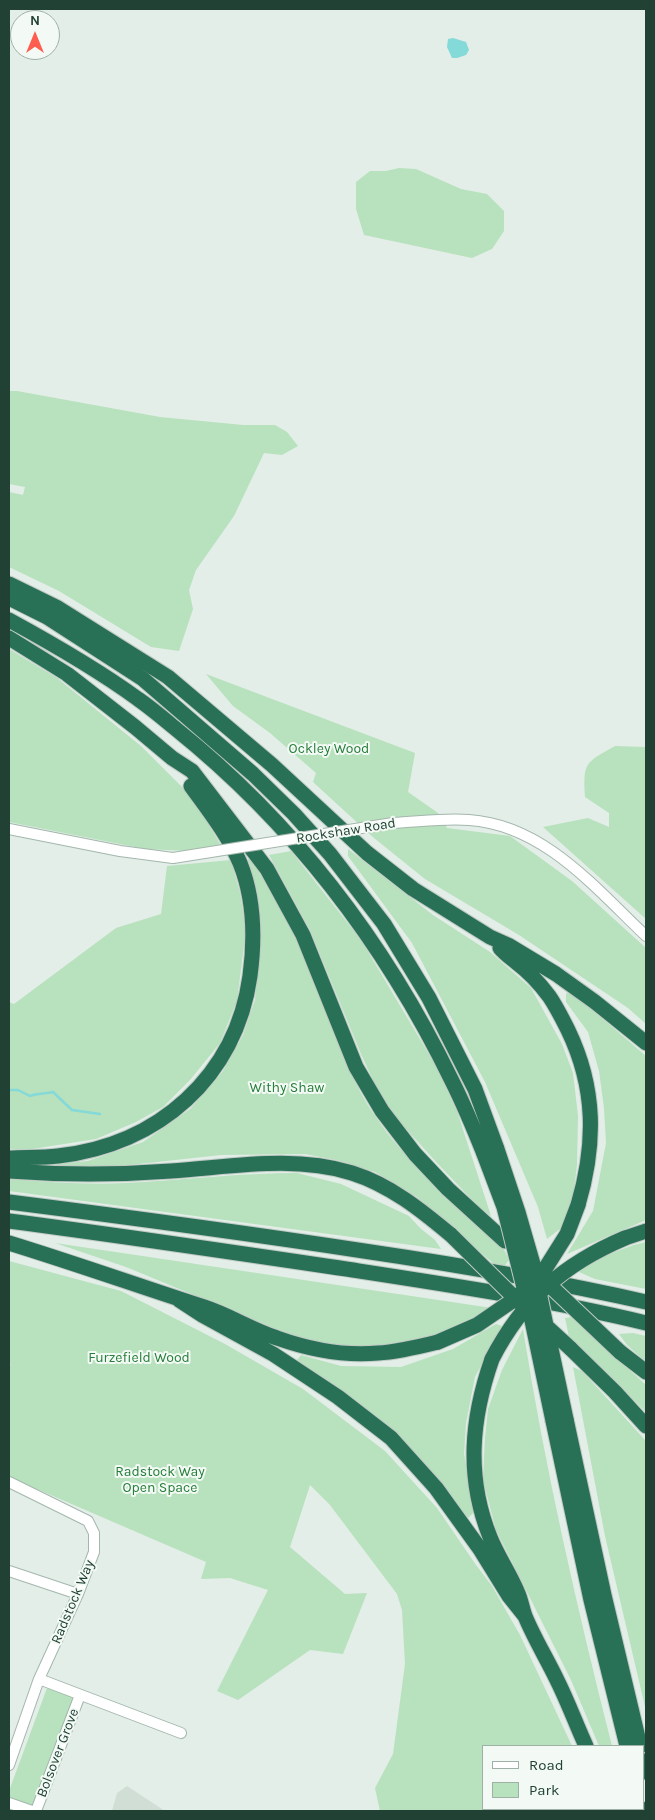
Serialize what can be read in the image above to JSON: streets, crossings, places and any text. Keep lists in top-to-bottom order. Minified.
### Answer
{"streets":{"street":["Rockshaw Road","Radstock Way","Bolsover Grove"]},"crossings":[["Radstock Way","Bolsover Grove"]],"parks":["Ockley Wood","Withy Shaw","Furzefield Wood","Radstock Way Open Space"],"legend":["Road","Park"],"north":"top"}
